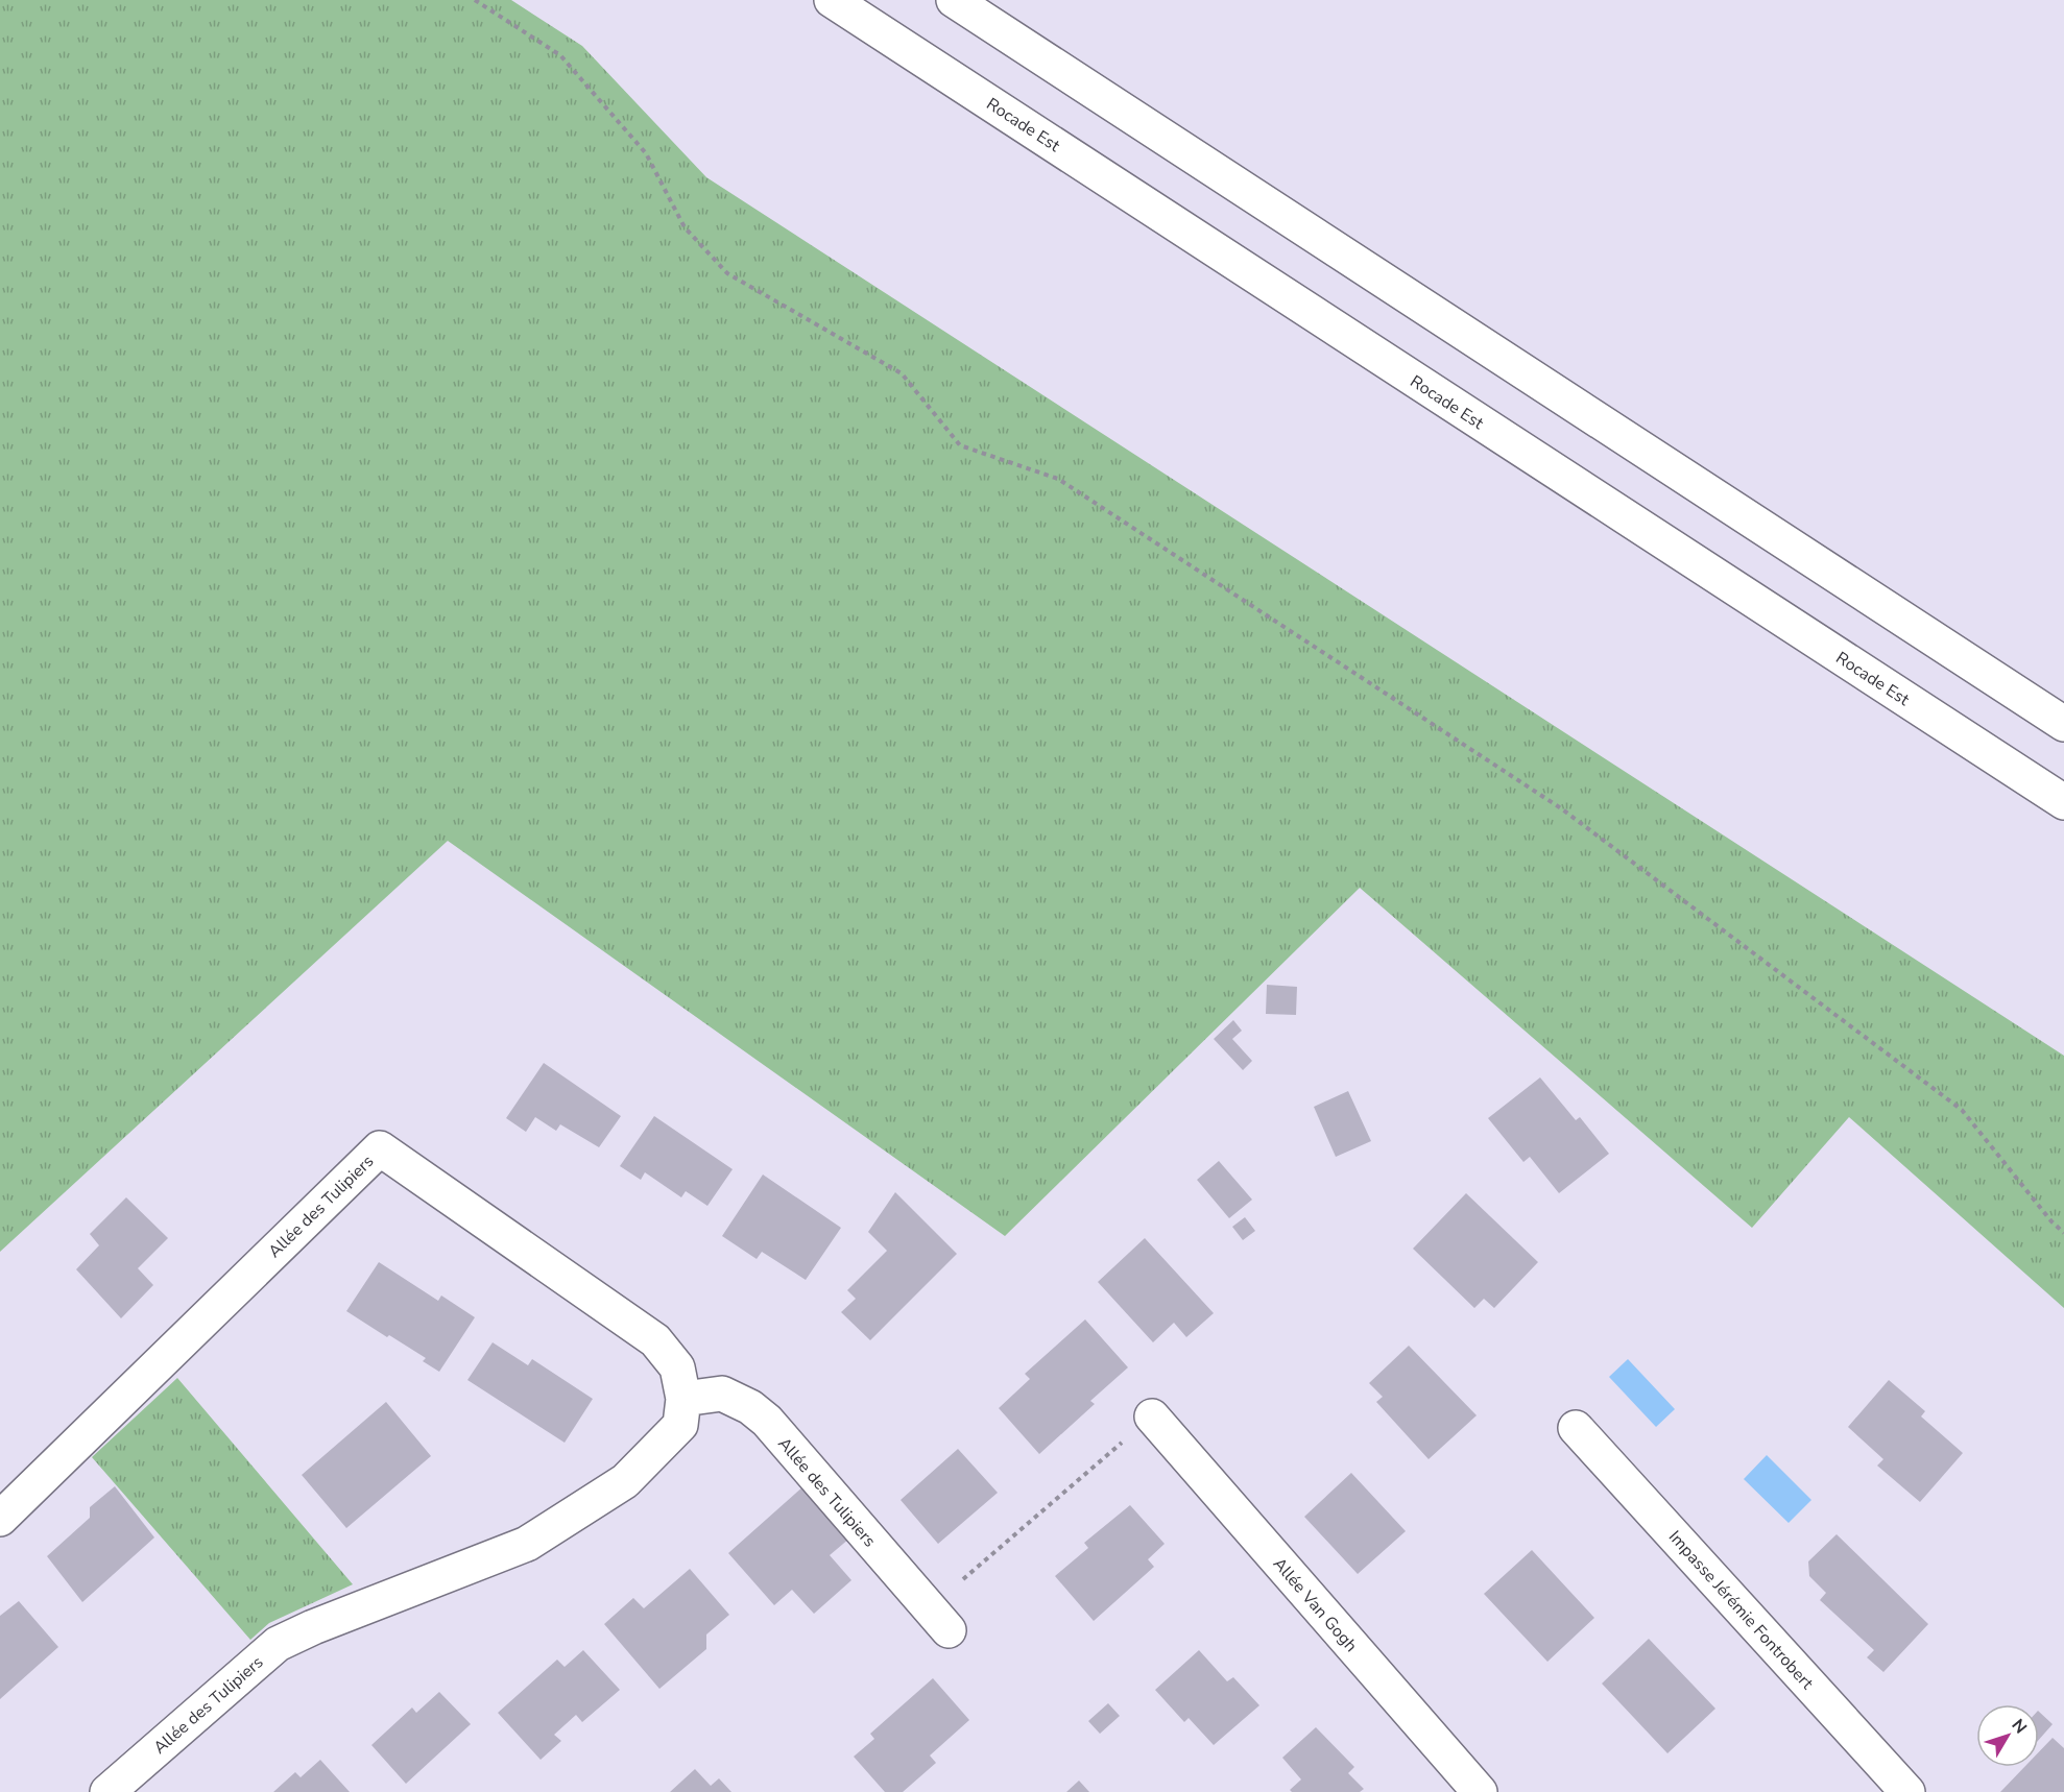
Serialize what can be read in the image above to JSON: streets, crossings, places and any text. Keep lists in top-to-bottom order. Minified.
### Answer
{"streets":{"main road":["Rocade Est","Allée des Tulipiers","Allée Van Gogh","Impasse Jérémie Fontrobert"]},"north":"top right"}
